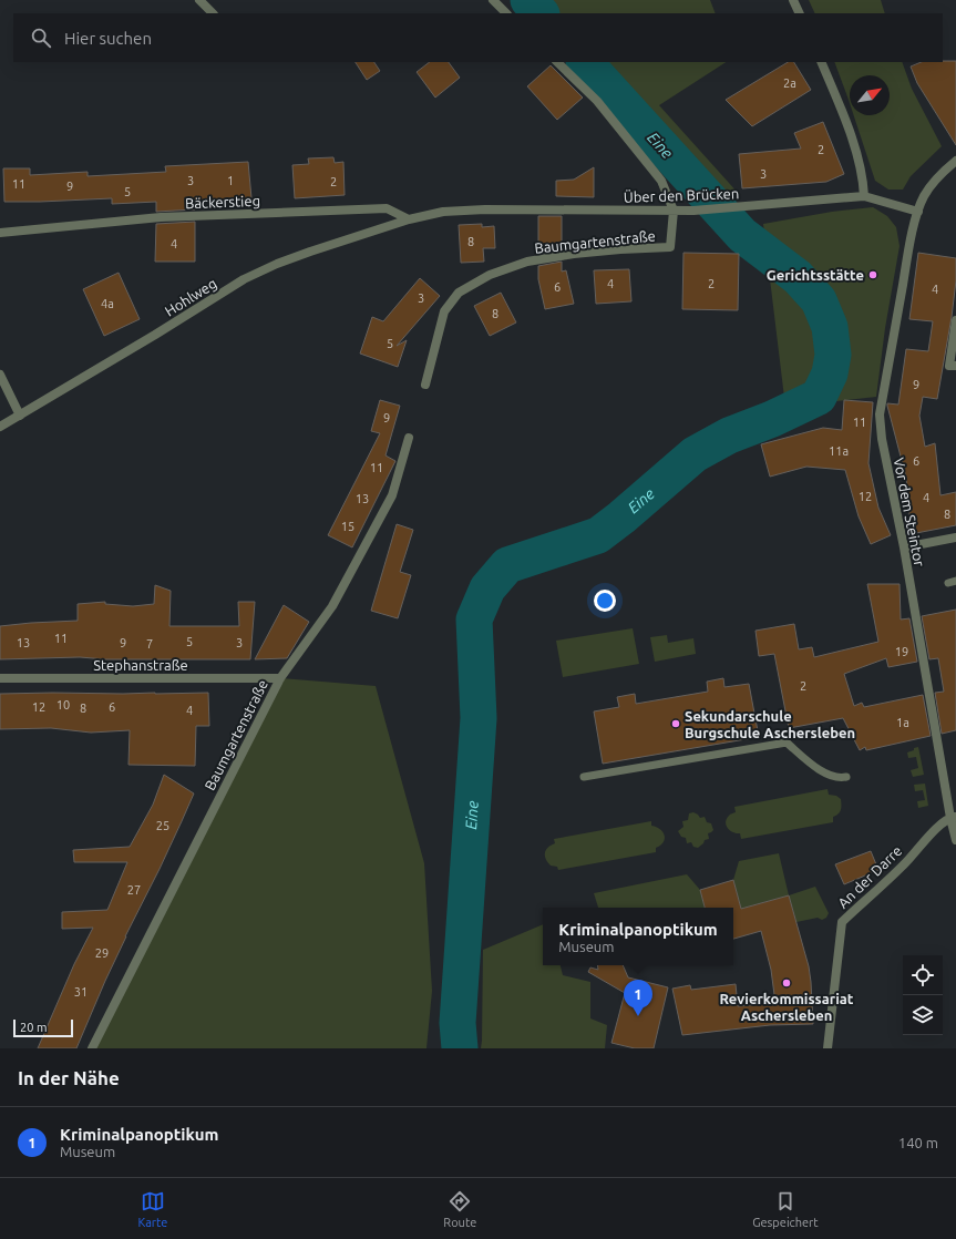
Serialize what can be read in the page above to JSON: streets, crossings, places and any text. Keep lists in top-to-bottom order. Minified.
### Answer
{"streets":{"street":["Über den Brücken","Bäckerstieg","Baumgartenstraße","Hohlweg","Vor dem Steintor","Stephanstraße","An der Darre"]},"crossings":[["Über den Brücken","Bäckerstieg"],["Über den Brücken","Baumgartenstraße"],["Über den Brücken","Hohlweg"],["Über den Brücken","Vor dem Steintor"],["Bäckerstieg","Hohlweg"],["Baumgartenstraße","Stephanstraße"],["Vor dem Steintor","An der Darre"]],"water":["Eine"],"places":["Gerichtsstätte","Sekundarschule Burgschule Aschersleben","Revierkommissariat Aschersleben"],"house_numbers":["2a","2","3","3","1","2","11","9","5","8","4","4","2","6","4","3","4a","8","5","9","9","11","11a","6","11","12","4","13","8","15","11","5","13","9","3","7","19","2","10","12","6","8","4","1a","25","27","29","31"],"scale_bar":"20 m","north":"top right","page":{"search":"Hier suchen","popup":["Kriminalpanoptikum","Museum"],"pins":"1","scale":"20 m","heading":"In der Nähe","list":[{"mark":"1","name":"Kriminalpanoptikum","note":"Museum","value":"140 m"}],"nav":["Karte","Route","Gespeichert"]}}
